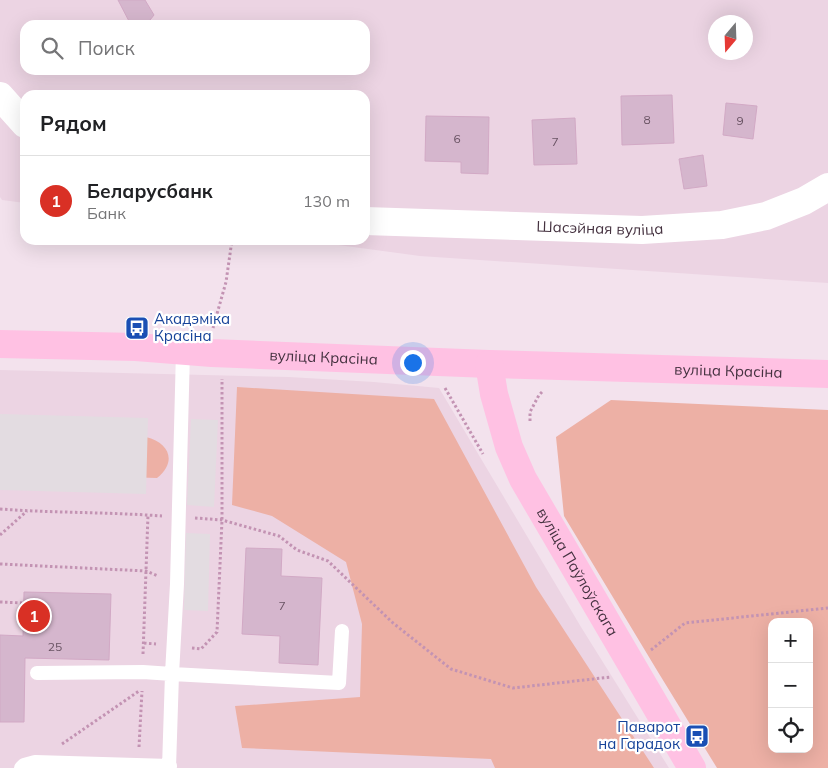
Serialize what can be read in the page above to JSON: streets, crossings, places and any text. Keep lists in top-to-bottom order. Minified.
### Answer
{"streets":{"street":["Шасэйная вуліца","вуліца Красіна","вуліца Паўлоўскага"]},"crossings":[["вуліца Красіна","вуліца Паўлоўскага"]],"places":{"bus stop":["Акадэміка Красіна","Паварот на Гарадок"]},"house_numbers":["8","9","6","7","7","25"],"north":"bottom","page":{"search":"Поиск","heading":"Рядом","list":[{"mark":"1","name":"Беларусбанк","note":"Банк","value":"130 m"}],"pins":"1","map_buttons":["+","−"]}}
